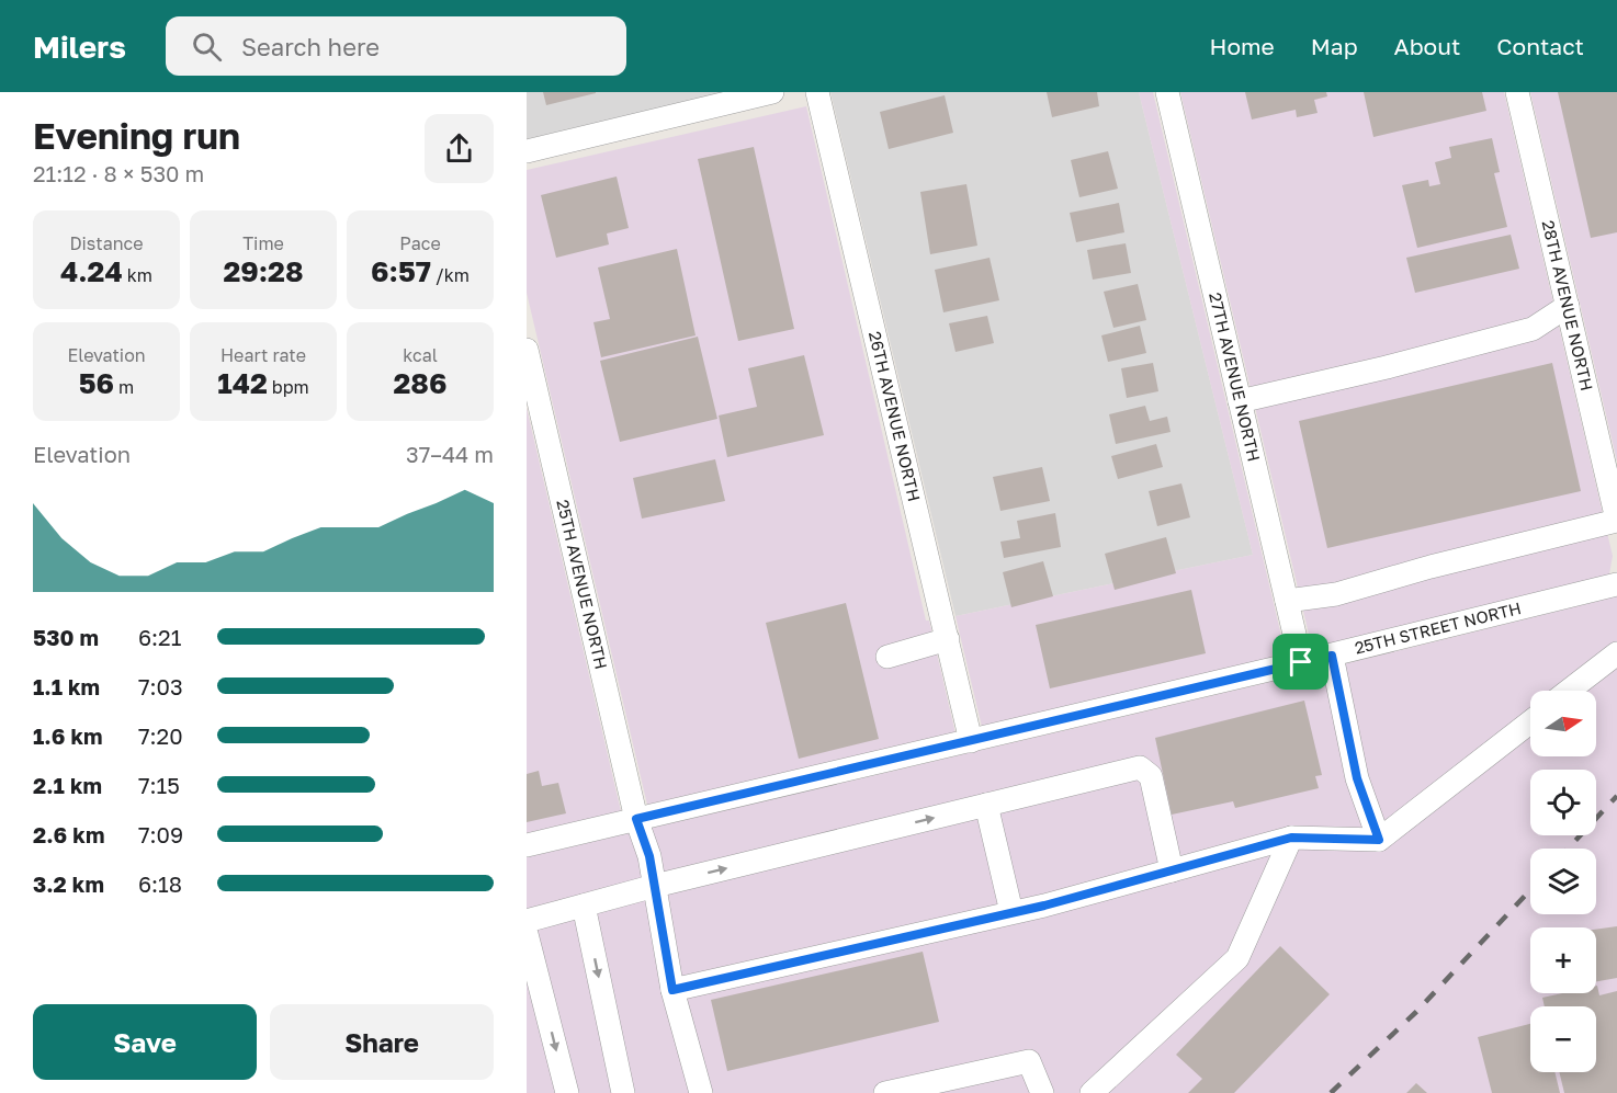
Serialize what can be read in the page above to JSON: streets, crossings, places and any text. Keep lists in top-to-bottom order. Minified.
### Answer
{"streets":{"street":["28TH AVENUE NORTH","27TH AVENUE NORTH","26TH AVENUE NORTH","25TH AVENUE NORTH","25TH STREET NORTH"]},"crossings":[["27TH AVENUE NORTH","25TH STREET NORTH"],["26TH AVENUE NORTH","25TH STREET NORTH"],["25TH AVENUE NORTH","25TH STREET NORTH"]],"north":"right","page":{"header":"Milers","search":"Search here","nav":["Home","Map","About","Contact"],"heading":["Evening run","21:12 · 8 × 530 m"],"stats":[["Distance","4.24 km"],["Time","29:28"],["Pace","6:57 /km"],["Elevation","56 m"],["Heart rate","142 bpm"],["kcal","286"]],"chart":["Elevation","37–44 m"],"list":[{"name":"530 m","note":"6:21"},{"name":"1.1 km","note":"7:03"},{"name":"1.6 km","note":"7:20"},{"name":"2.1 km","note":"7:15"},{"name":"2.6 km","note":"7:09"},{"name":"3.2 km","note":"6:18"}],"map_buttons":["+","−"],"buttons":["Save","Share"]}}
